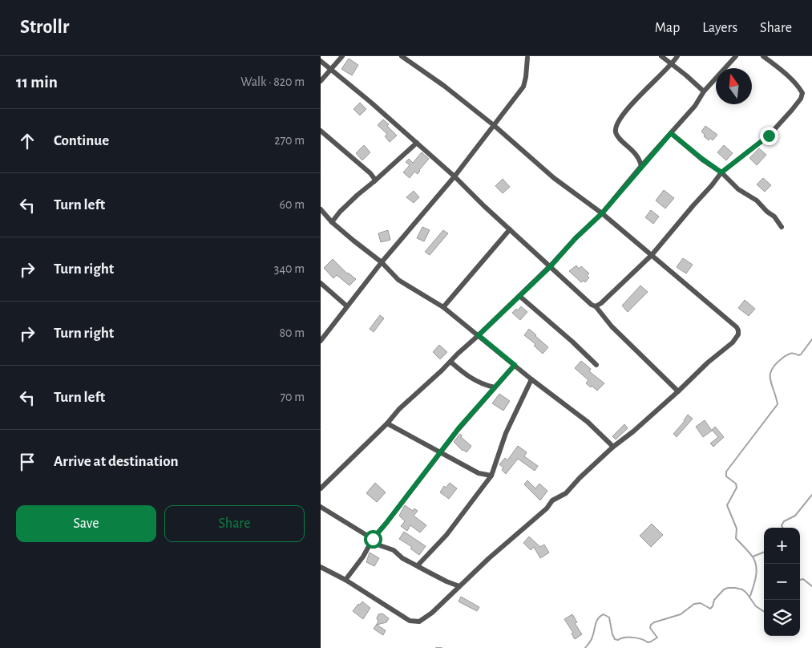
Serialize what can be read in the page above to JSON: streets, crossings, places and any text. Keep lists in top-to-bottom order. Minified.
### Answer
{"north":"top","page":{"header":"Strollr","nav":["Map","Layers","Share"],"heading":["11 min","Walk · 820 m"],"list":[["Continue","270 m"],["Turn left","60 m"],["Turn right","340 m"],["Turn right","80 m"],["Turn left","70 m"],"Arrive at destination"],"buttons":["Save","Share"],"map_buttons":["+","−"]}}
